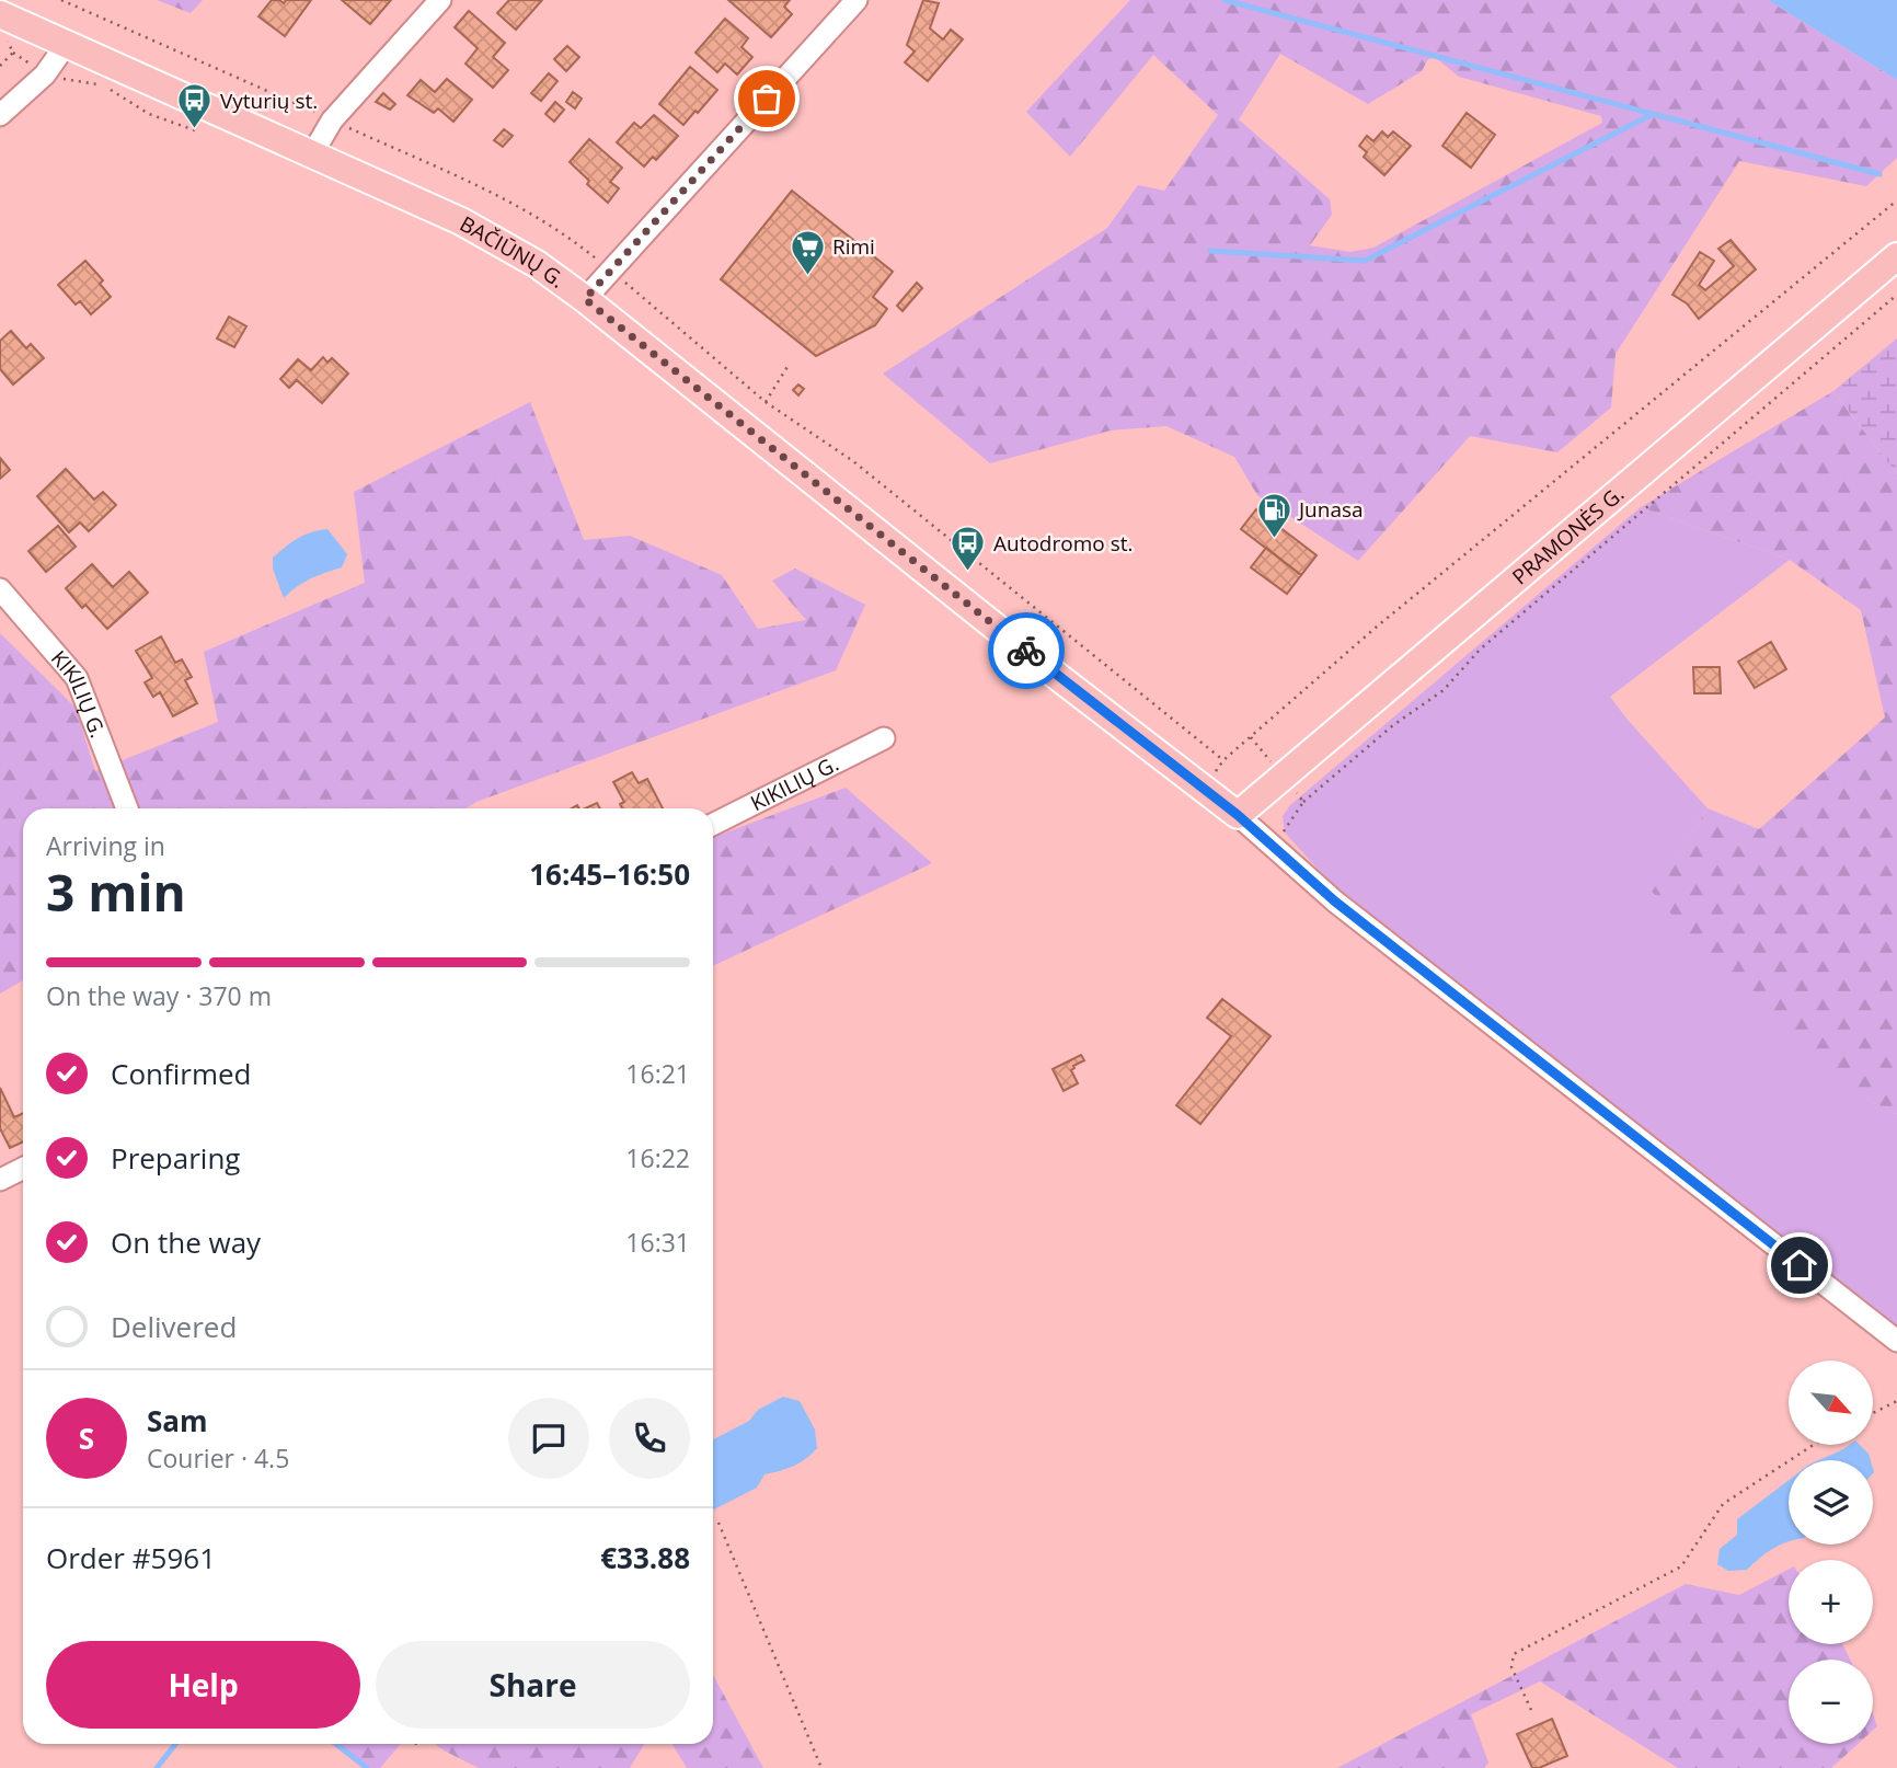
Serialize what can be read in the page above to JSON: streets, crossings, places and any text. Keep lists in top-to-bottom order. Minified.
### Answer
{"streets":{"main road":["BAČIŪNŲ G.","PRAMONĖS G."],"street":["KIKILIŲ G."]},"crossings":[["BAČIŪNŲ G.","PRAMONĖS G."]],"places":{"bus stop":["Vyturių st.","Autodromo st."],"supermarket":["Rimi"],"fuel station":["Junasa"]},"north":"bottom right","page":{"heading":["3 min","Arriving in","16:45–16:50"],"panel":["Sam","Courier · 4.5","Order #5961","€33.88"],"bar":"On the way · 370 m","list":[["Confirmed","16:21"],["Preparing","16:22"],["On the way","16:31"],"Delivered"],"map_buttons":["+","−"],"round":"S","buttons":["Help","Share"]}}
